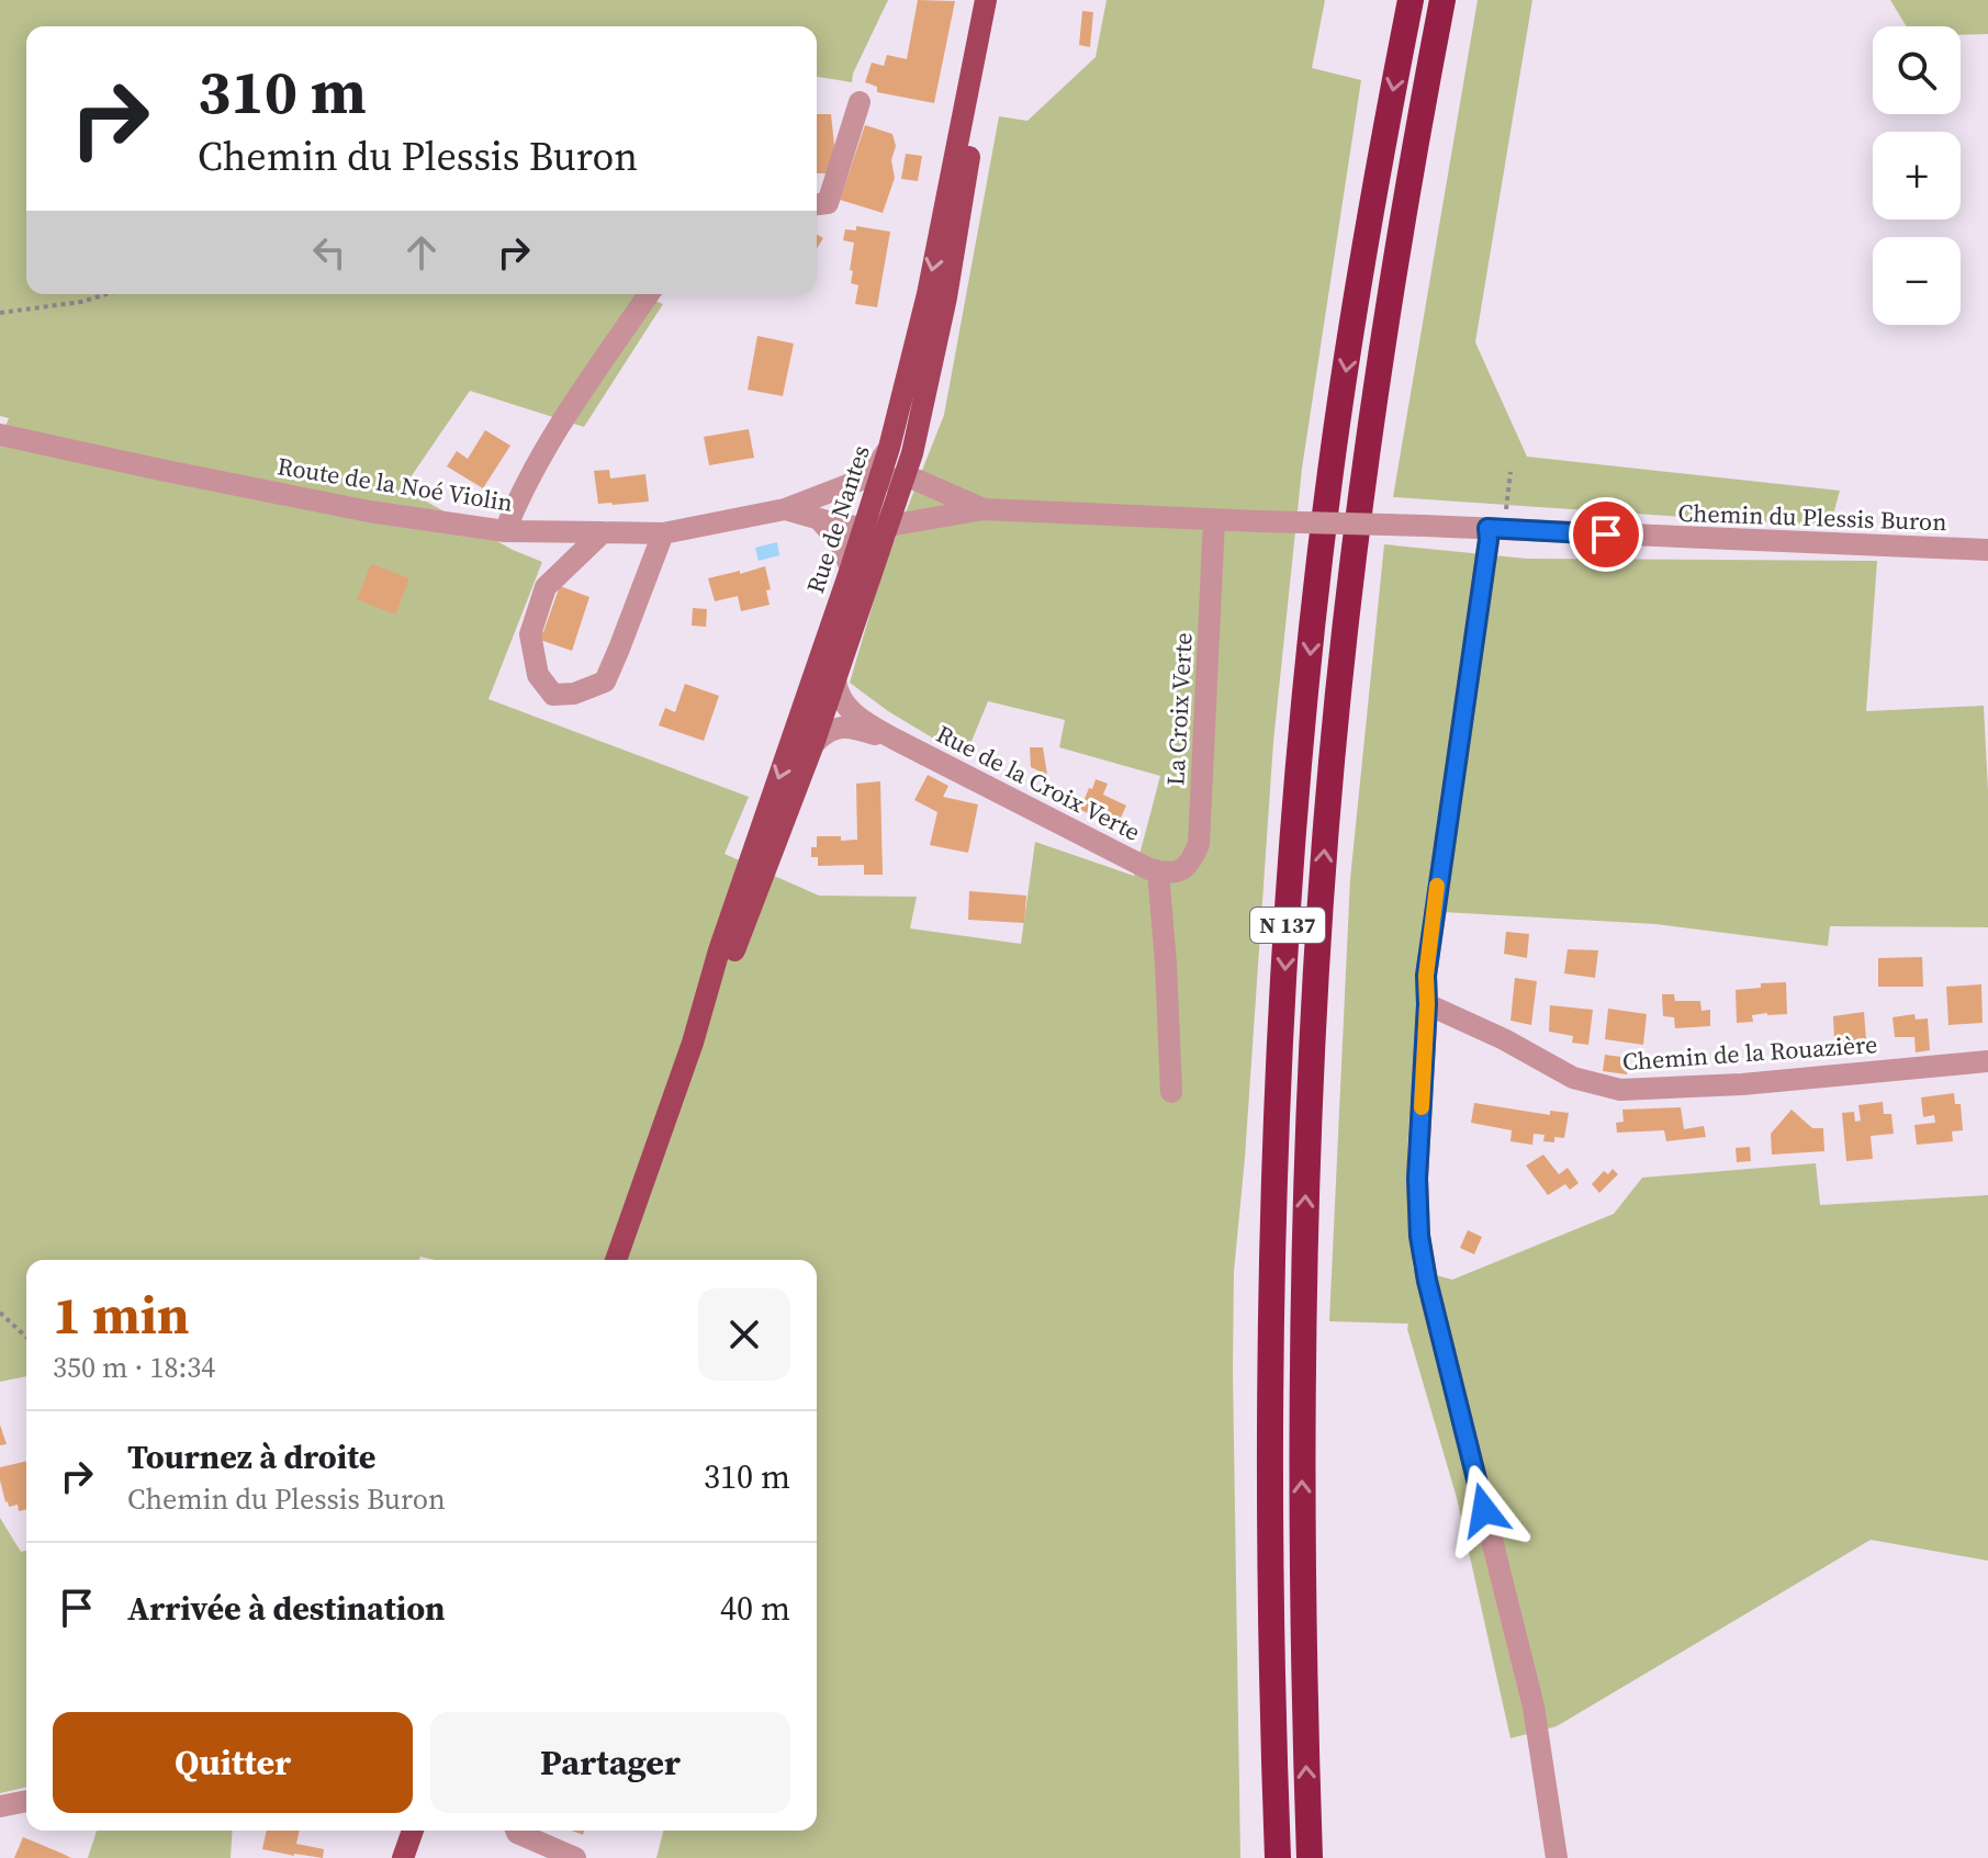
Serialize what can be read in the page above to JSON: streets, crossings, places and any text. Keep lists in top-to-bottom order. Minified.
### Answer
{"streets":{"highway":["N 137"],"main road":["Rue de Nantes"],"street":["Route de la Noé Violin","Chemin du Plessis Buron","La Croix Verte","Rue de la Croix Verte","Chemin de la Rouazière"]},"crossings":[["Route de la Noé Violin","Rue de Nantes"],["Chemin du Plessis Buron","La Croix Verte"],["Rue de Nantes","Rue de la Croix Verte"],["La Croix Verte","Rue de la Croix Verte"]],"page":{"map_buttons":["+","−"],"turn":["310 m","Chemin du Plessis Buron"],"heading":["1 min","350 m · 18:34"],"list":[{"name":"Tournez à droite","note":"Chemin du Plessis Buron","value":"310 m"},{"name":"Arrivée à destination","value":"40 m"}],"buttons":["Quitter","Partager"]}}
